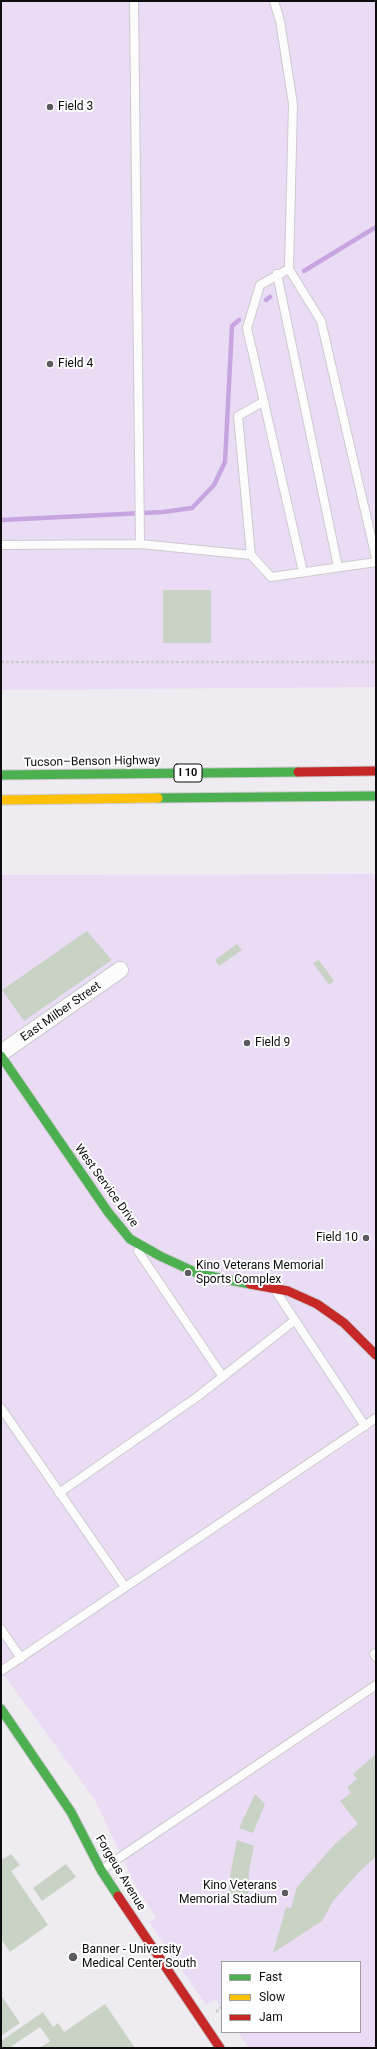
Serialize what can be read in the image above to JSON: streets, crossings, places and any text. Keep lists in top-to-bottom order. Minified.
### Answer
{"streets":{"main road":["Tucson–Benson Highway","I 10","West Service Drive","Forgeus Avenue"],"street":["East Milber Street"]},"places":["Field 3","Field 4","Field 9","Field 10","Kino Veterans Memorial Sports Complex","Kino Veterans Memorial Stadium","Banner - University Medical Center South"],"legend":["Fast","Slow","Jam"]}
